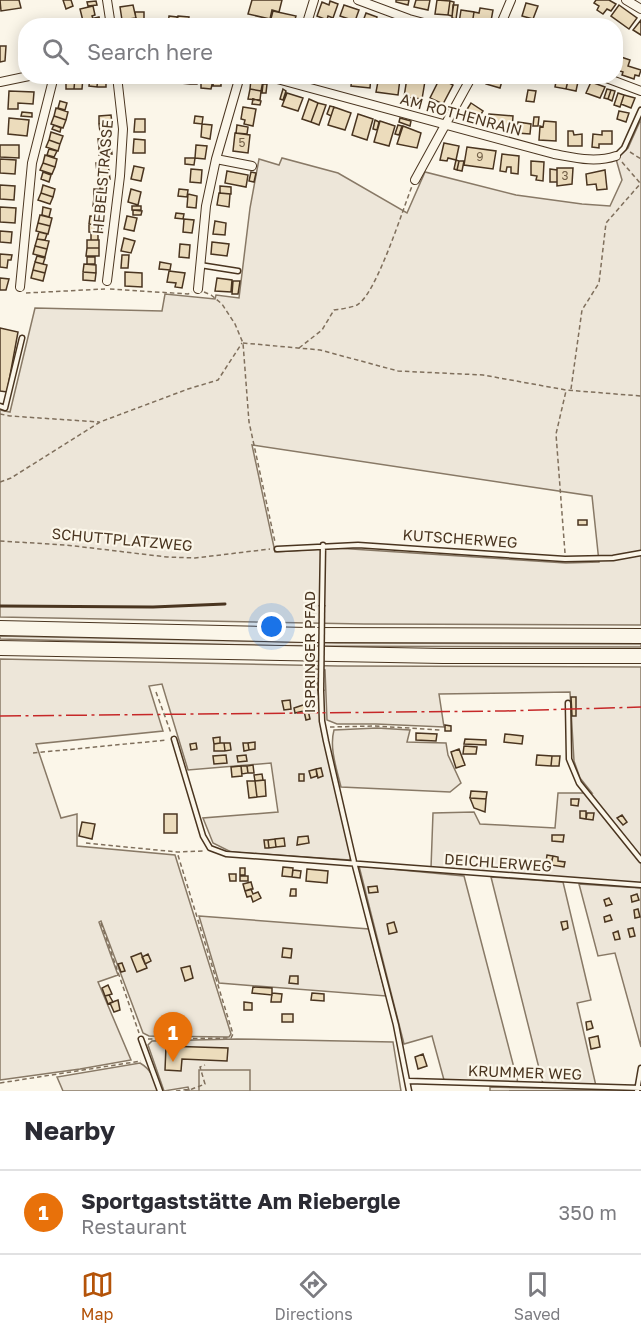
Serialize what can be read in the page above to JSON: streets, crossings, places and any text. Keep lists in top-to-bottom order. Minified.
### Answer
{"streets":{"street":["AM ROTHENRAIN","HEBELSTRASSE"],"lane":["KUTSCHERWEG","ISPRINGER PFAD","DEICHLERWEG","KRUMMER WEG"],"path":["SCHUTTPLATZWEG"]},"crossings":[["KUTSCHERWEG","SCHUTTPLATZWEG"],["KUTSCHERWEG","ISPRINGER PFAD"],["ISPRINGER PFAD","DEICHLERWEG"],["ISPRINGER PFAD","KRUMMER WEG"]],"house_numbers":["5","9","3"],"page":{"search":"Search here","pins":"1","heading":"Nearby","list":[{"mark":"1","name":"Sportgaststätte Am Riebergle","note":"Restaurant","value":"350 m"}],"nav":["Map","Directions","Saved"]}}
